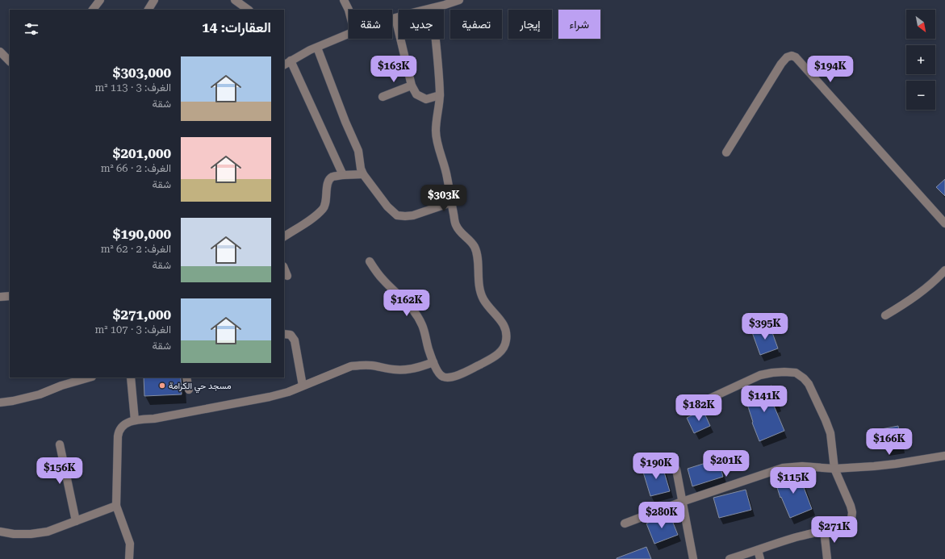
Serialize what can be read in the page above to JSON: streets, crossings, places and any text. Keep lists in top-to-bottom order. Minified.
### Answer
{"places":["مسجد حي الكرامة"],"north":"bottom right","page":{"map_buttons":["+","−"],"chip":["شراء","إيجار","تصفية","جديد","شقة"],"heading":"العقارات: 14","list":[{"name":"$303,000","note":"الغرف: 3 · 113 m² · شقة"},{"name":"$201,000","note":"الغرف: 2 · 66 m² · شقة"},{"name":"$190,000","note":"الغرف: 2 · 62 m² · شقة"},{"name":"$271,000","note":"الغرف: 3 · 107 m² · شقة"}],"price":["$163K","$194K","$303K","$162K","$395K","$141K","$182K","$166K","$201K","$190K","$156K","$115K","$280K","$271K"]}}
